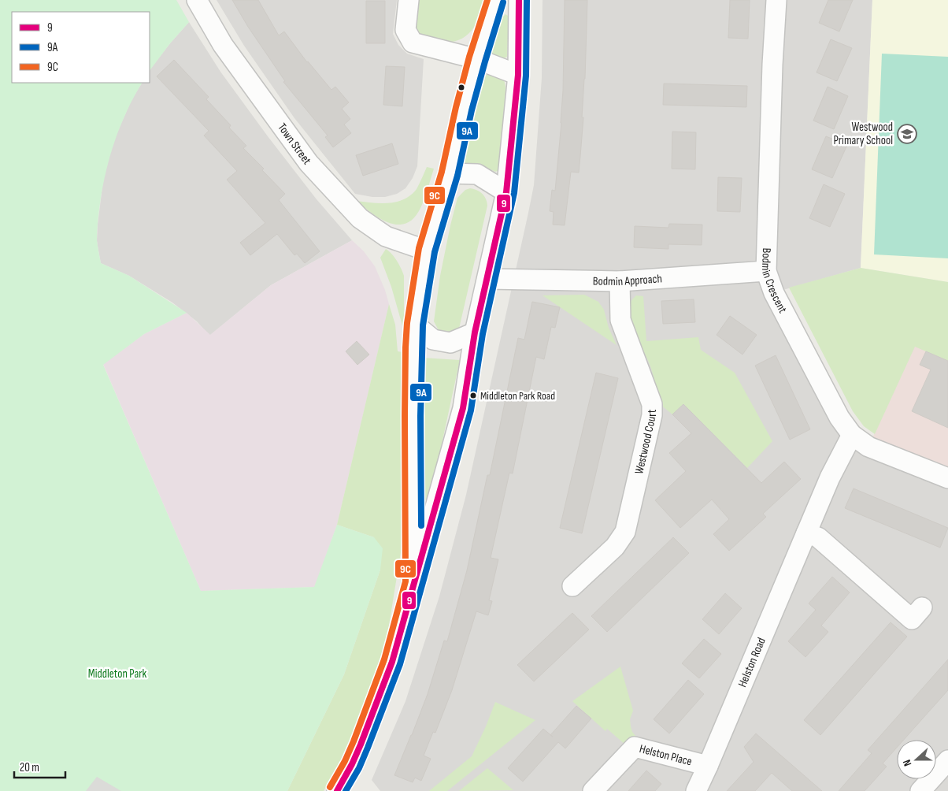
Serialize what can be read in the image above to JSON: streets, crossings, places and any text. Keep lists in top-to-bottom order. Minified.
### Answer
{"streets":{"street":["Town Street","Bodmin Approach","Bodmin Crescent","Westwood Court","Helston Road","Helston Place"]},"crossings":[["Bodmin Approach","Bodmin Crescent"],["Bodmin Approach","Westwood Court"],["Bodmin Crescent","Helston Road"],["Helston Road","Helston Place"]],"parks":["Middleton Park"],"places":{"school or university":["Westwood Primary School"],"other":["Middleton Park Road"]},"lines":["transit line 9","transit line 9A","transit line 9C"],"legend":["9","9A","9C"],"scale_bar":"20 m","north":"left"}
